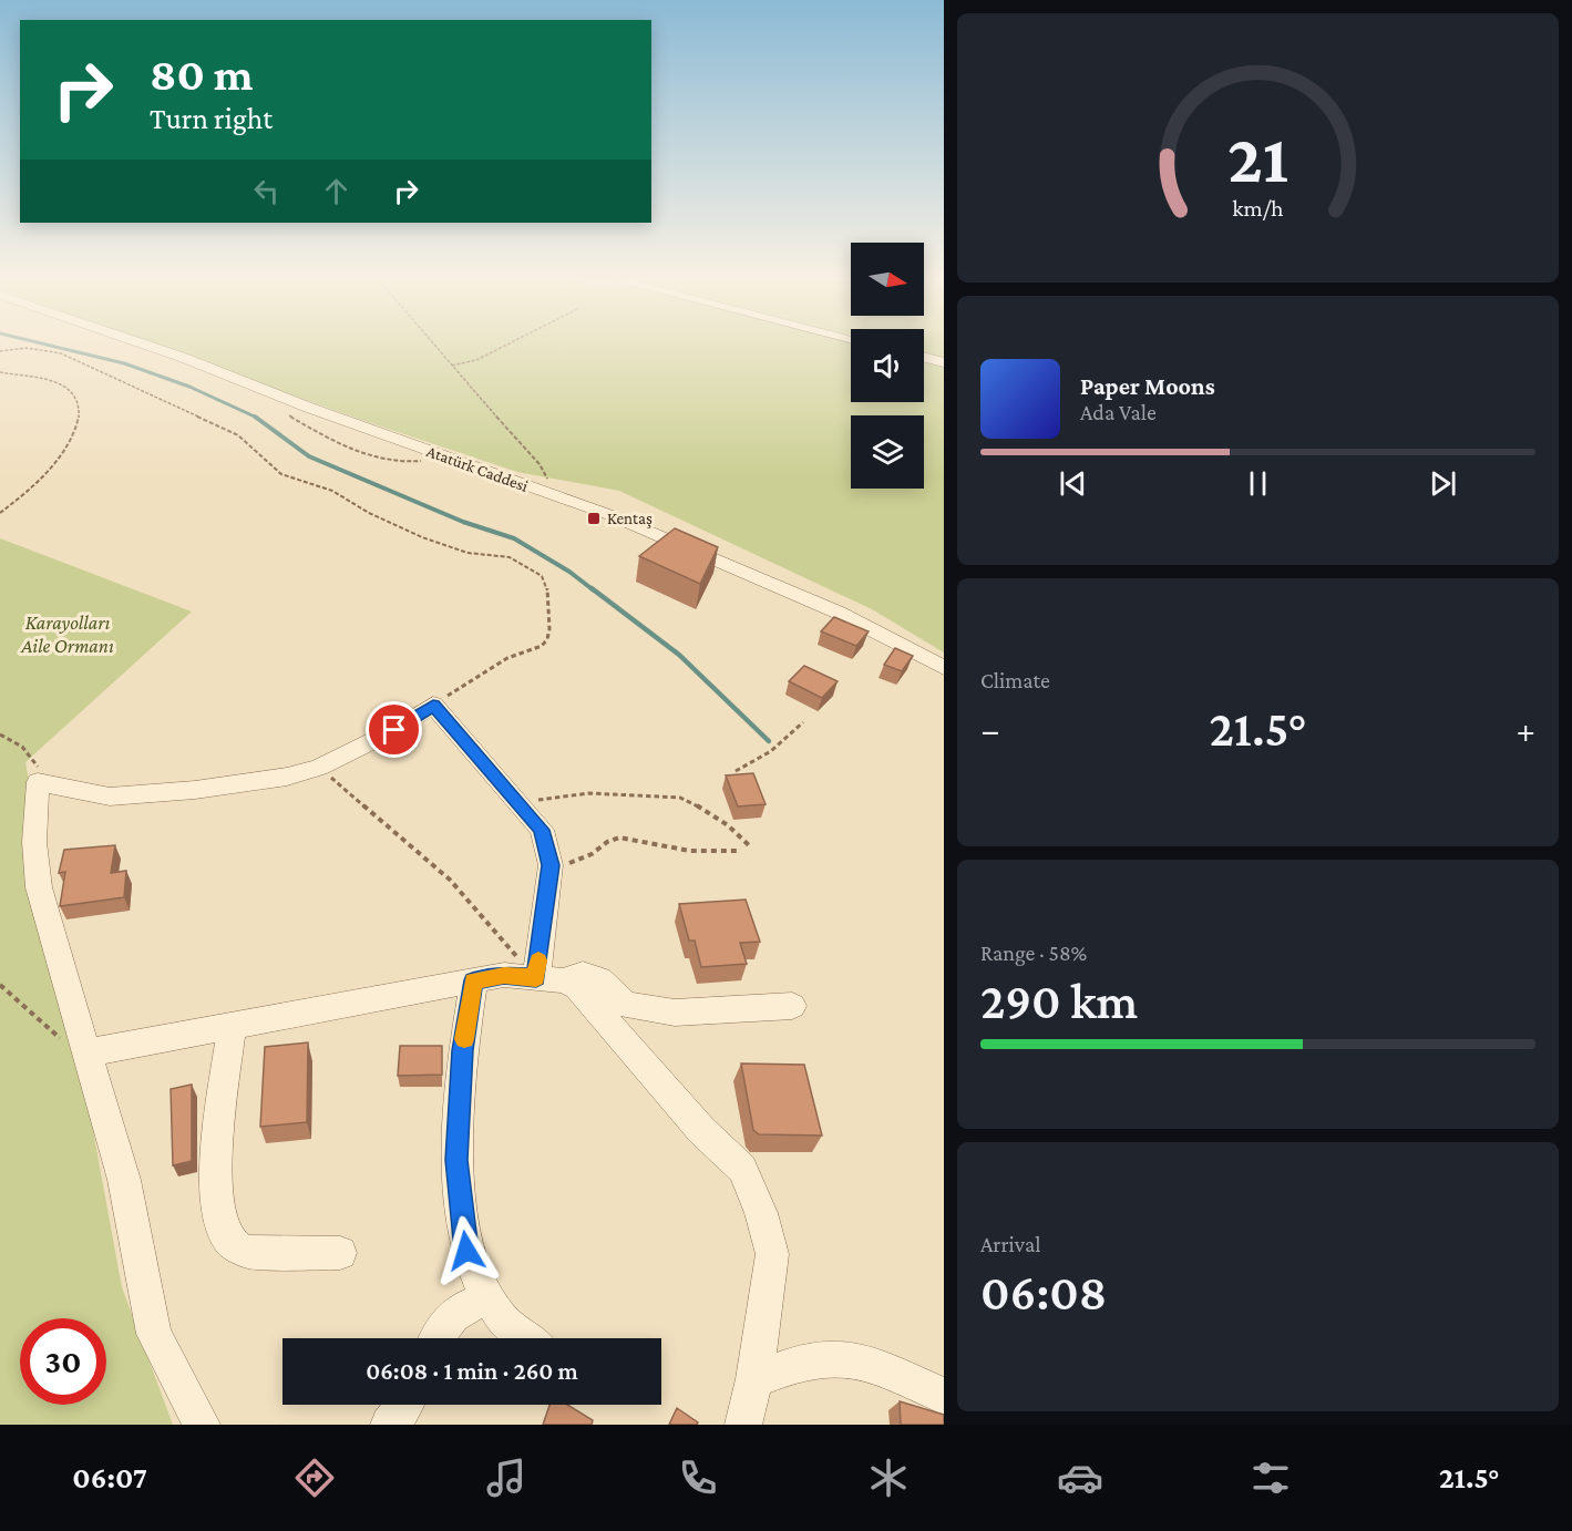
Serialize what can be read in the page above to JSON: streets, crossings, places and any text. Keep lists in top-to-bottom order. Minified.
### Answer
{"streets":{"street":["Atatürk Caddesi"]},"parks":["Karayolları Aile Ormanı"],"places":{"transit":["Kentaş"]},"north":"right","page":{"turn":["80 m","Turn right"],"song":["Paper Moons","Ada Vale"],"tile":["Climate",["Range · 58%","290 km"],["Arrival","06:08"]],"heat":["−","21.5°","+"],"limit":"30","trip":"06:08 · 1 min · 260 m","tabs":["06:07","21.5°"],"gauge":["21","km/h"]}}
